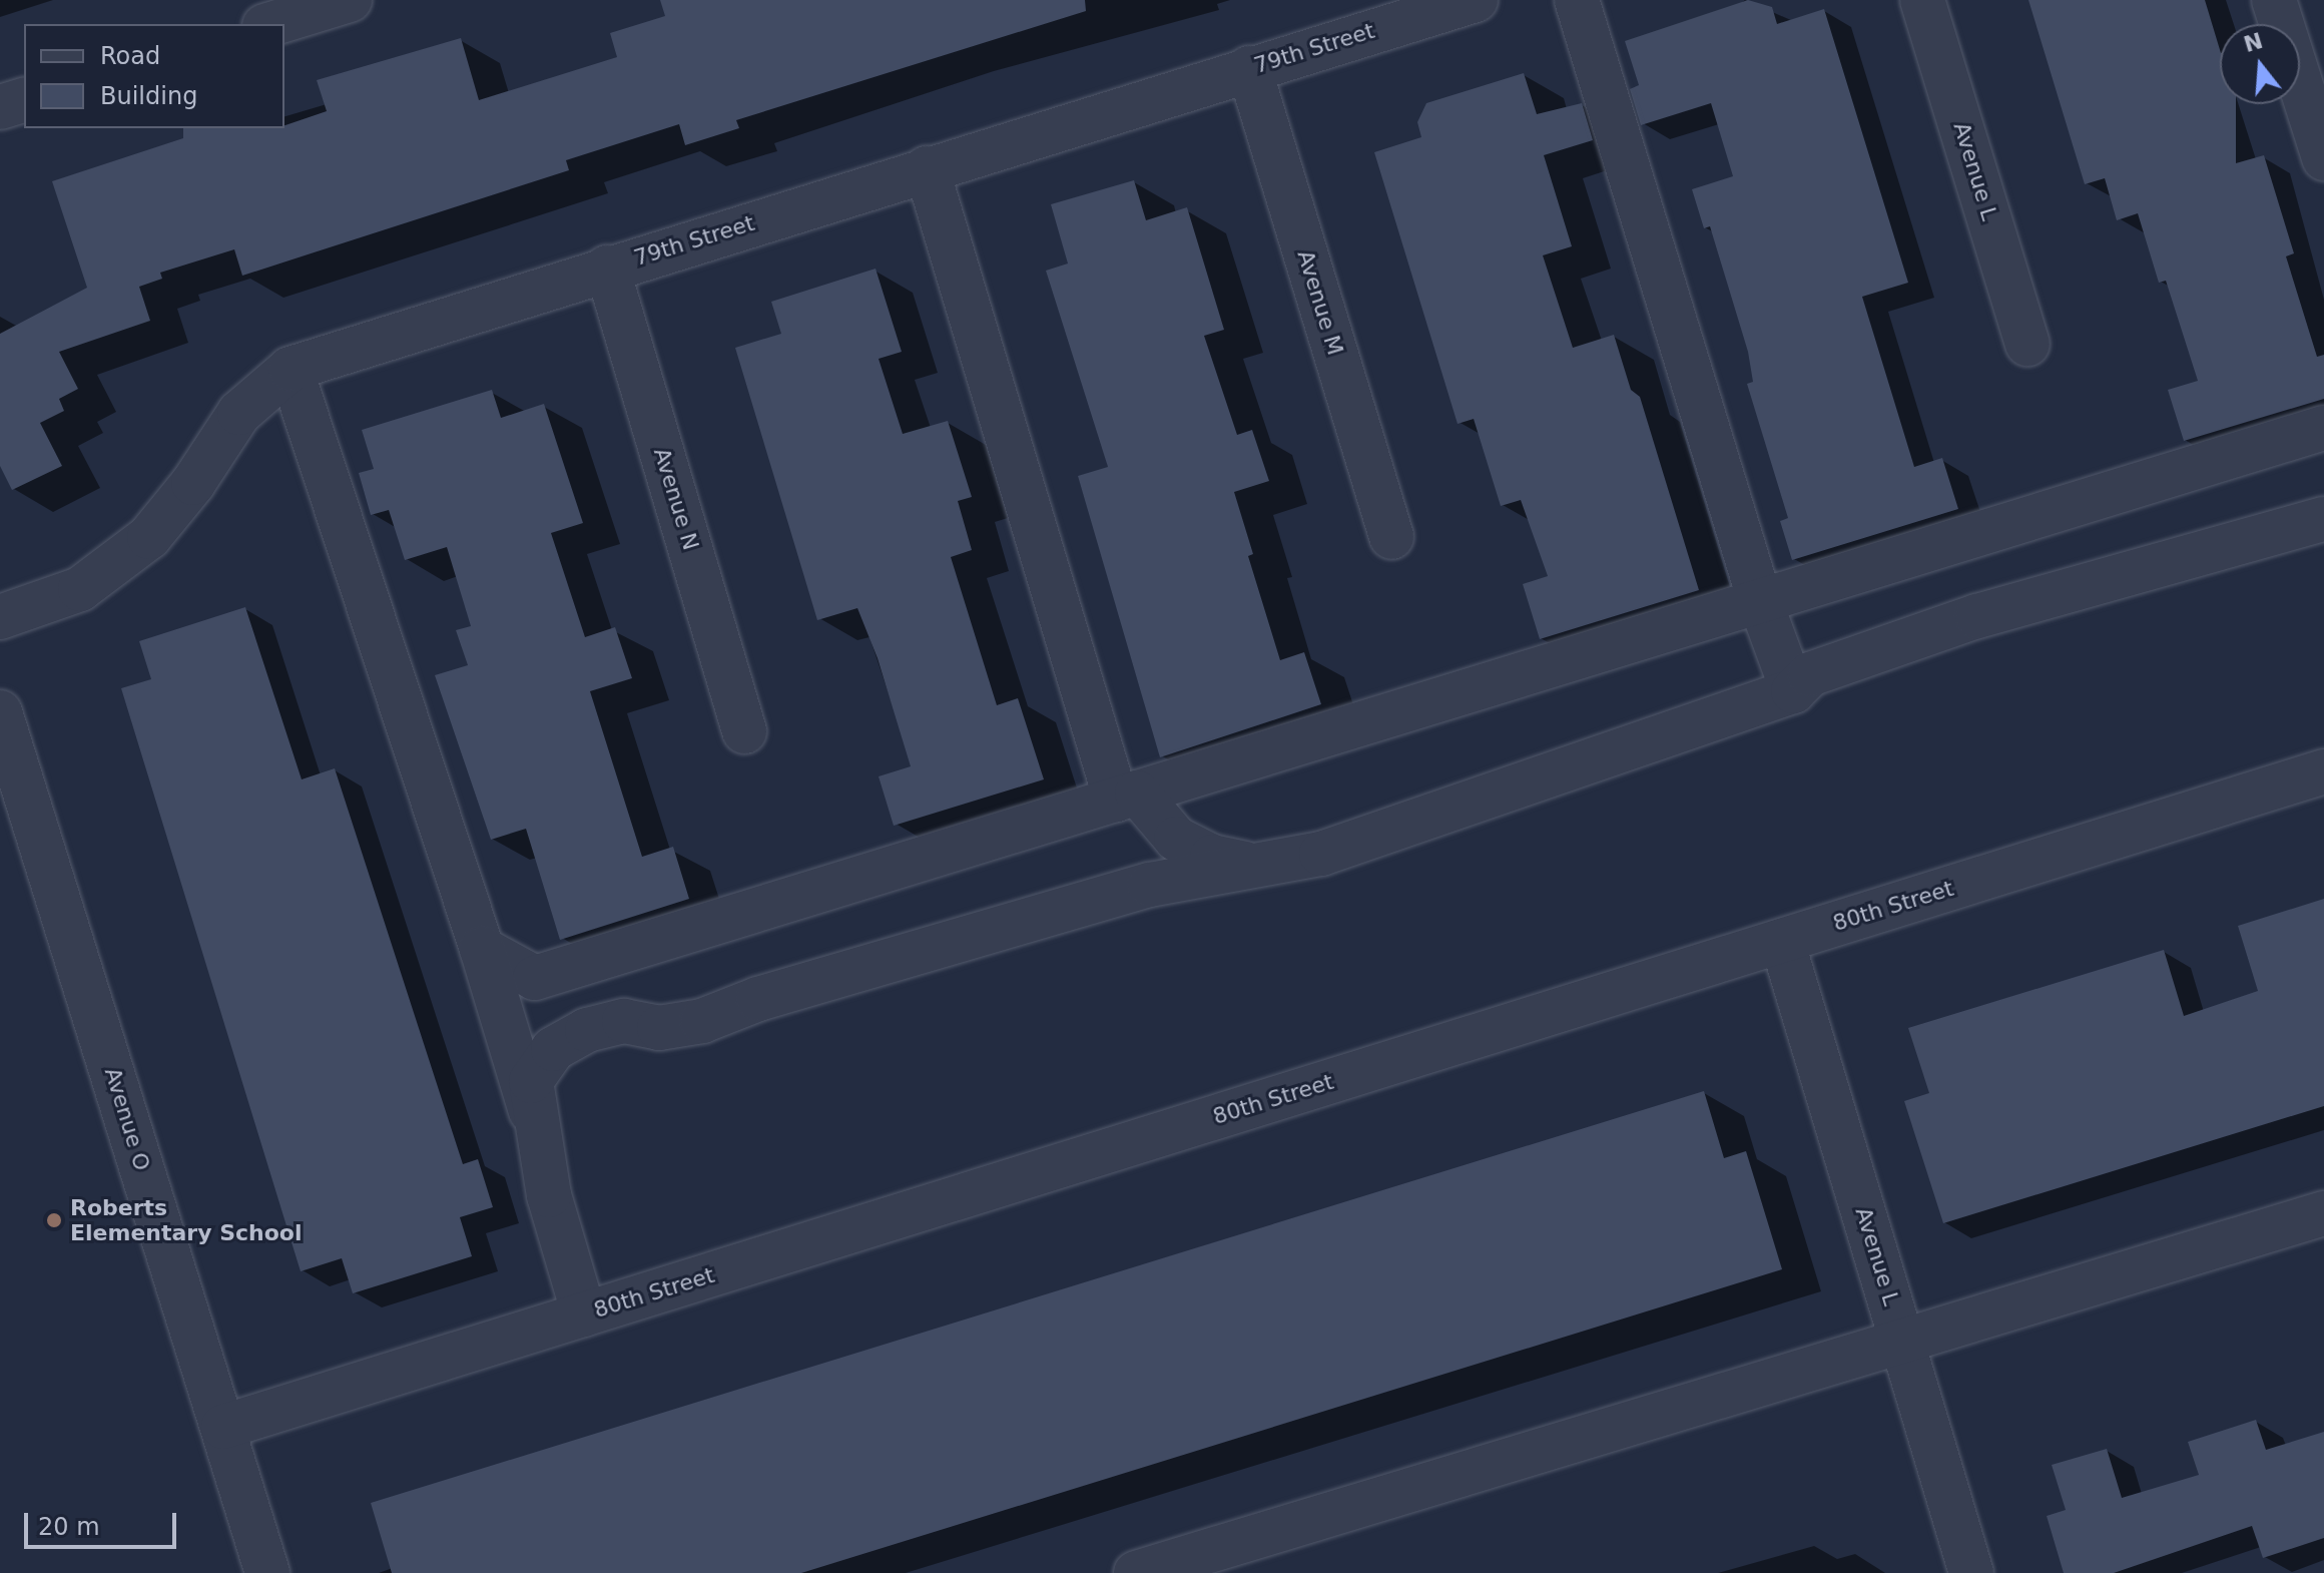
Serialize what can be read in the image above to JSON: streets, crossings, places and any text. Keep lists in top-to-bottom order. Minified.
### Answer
{"streets":{"street":["79th Street","Avenue L","Avenue M","Avenue N","80th Street","Avenue O"]},"crossings":[["79th Street","Avenue M"],["79th Street","Avenue N"],["Avenue L","80th Street"],["80th Street","Avenue O"]],"places":["Roberts Elementary School"],"legend":["Road","Building"],"scale_bar":"20 m","north":"top"}
